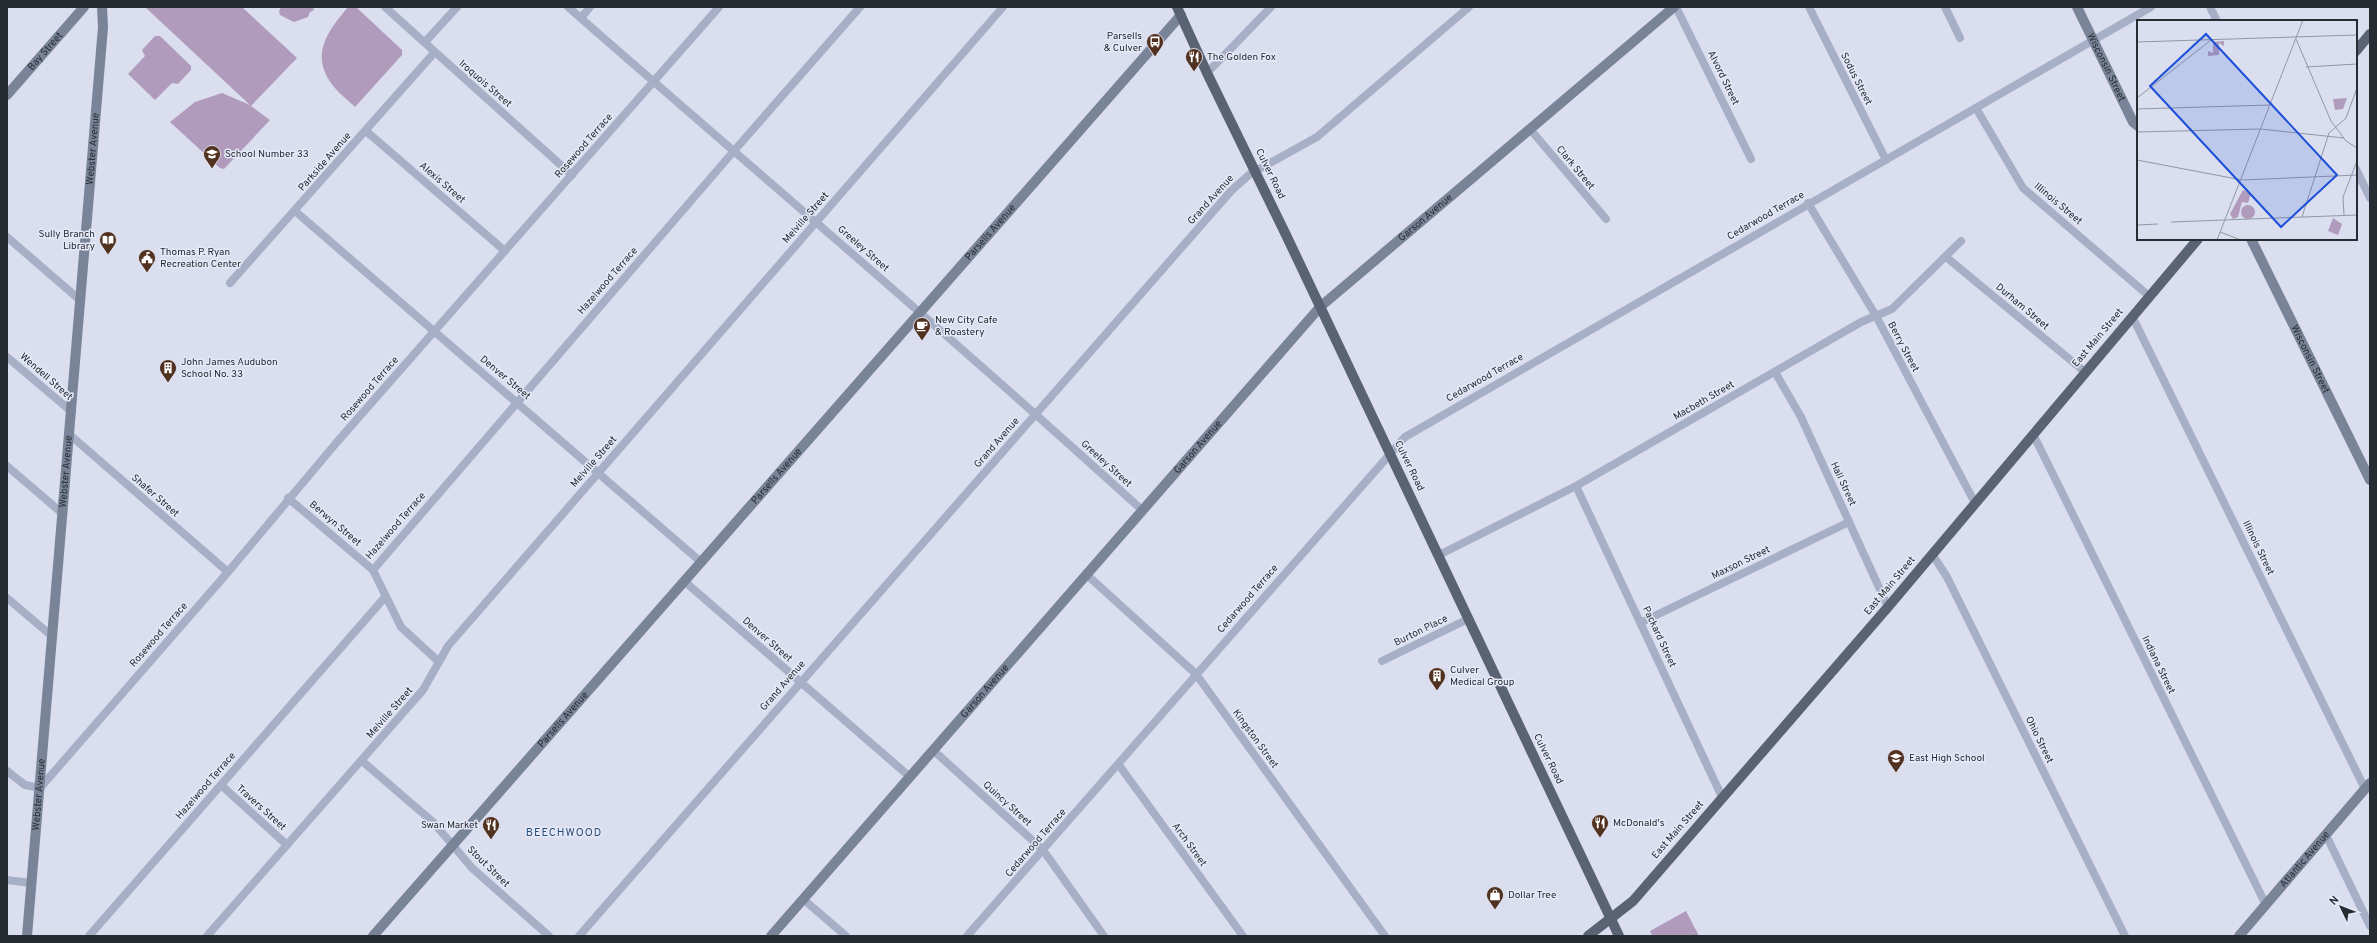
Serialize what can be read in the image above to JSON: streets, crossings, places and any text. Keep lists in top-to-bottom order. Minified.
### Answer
{"streets":{"main road":["Culver Road","East Main Street"],"street":["Bay Street","Wisconsin Street","Alvord Street","Sodus Street","Iroquois Street","Rosewood Terrace","Webster Avenue","Parkside Avenue","Clark Street","Alexis Street","Grand Avenue","Illinois Street","Cedarwood Terrace","Garson Avenue","Melville Street","Parsells Avenue","Greeley Street","Hazelwood Terrace","Durham Street","Berry Street","Wendell Street","Denver Street","Macbeth Street","Hall Street","Shafer Street","Berwyn Street","Maxson Street","Burton Place","Packard Street","Indiana Street","Kingston Street","Ohio Street","Quincy Street","Travers Street","Arch Street","Atlantic Avenue","Stout Street"]},"crossings":[["Wisconsin Street","Cedarwood Terrace"],["Alvord Street","Garson Avenue"],["Sodus Street","Cedarwood Terrace"],["Iroquois Street","Rosewood Terrace"],["Iroquois Street","Parkside Avenue"],["Rosewood Terrace","Webster Avenue"],["Rosewood Terrace","Alexis Street"],["Rosewood Terrace","Greeley Street"],["Rosewood Terrace","Denver Street"],["Rosewood Terrace","Shafer Street"],["Rosewood Terrace","Berwyn Street"],["Webster Avenue","Wendell Street"],["Webster Avenue","Shafer Street"],["Parkside Avenue","Alexis Street"],["Parkside Avenue","Denver Street"],["Clark Street","Garson Avenue"],["Culver Road","Grand Avenue"],["Culver Road","Cedarwood Terrace"],["Culver Road","Garson Avenue"],["Culver Road","Parsells Avenue"],["Culver Road","East Main Street"],["Culver Road","Macbeth Street"],["Culver Road","Burton Place"],["Grand Avenue","Greeley Street"],["Grand Avenue","Denver Street"],["Illinois Street","Cedarwood Terrace"],["Illinois Street","East Main Street"],["Illinois Street","Atlantic Avenue"],["Cedarwood Terrace","Berry Street"],["Cedarwood Terrace","Kingston Street"],["Cedarwood Terrace","Quincy Street"],["Cedarwood Terrace","Arch Street"],["Garson Avenue","Greeley Street"],["Garson Avenue","Denver Street"],["Garson Avenue","Kingston Street"],["Garson Avenue","Quincy Street"],["Melville Street","Greeley Street"],["Melville Street","Denver Street"],["Melville Street","Berwyn Street"],["Melville Street","Travers Street"],["Melville Street","Stout Street"],["Parsells Avenue","Greeley Street"],["Parsells Avenue","Denver Street"],["Parsells Avenue","Stout Street"],["Greeley Street","Hazelwood Terrace"],["Hazelwood Terrace","Denver Street"],["Hazelwood Terrace","Berwyn Street"],["Hazelwood Terrace","Travers Street"],["Durham Street","East Main Street"],["Durham Street","Macbeth Street"],["East Main Street","Berry Street"],["East Main Street","Hall Street"],["East Main Street","Packard Street"],["East Main Street","Indiana Street"],["East Main Street","Ohio Street"],["Berry Street","Macbeth Street"],["Macbeth Street","Hall Street"],["Macbeth Street","Packard Street"],["Hall Street","Maxson Street"],["Maxson Street","Packard Street"],["Indiana Street","Atlantic Avenue"]],"districts":["BEECHWOOD"],"places":{"bus stop":["Parsells & Culver"],"restaurant":["The Golden Fox","McDonald's","Swan Market"],"school or university":["School Number 33","East High School"],"library":["Sully Branch Library"],"public building":["Thomas P. Ryan Recreation Center"],"cafe":["New City Cafe & Roastery"],"building":["John James Audubon School No. 33","Culver Medical Group"],"shop":["Dollar Tree"]},"north":"top left"}
